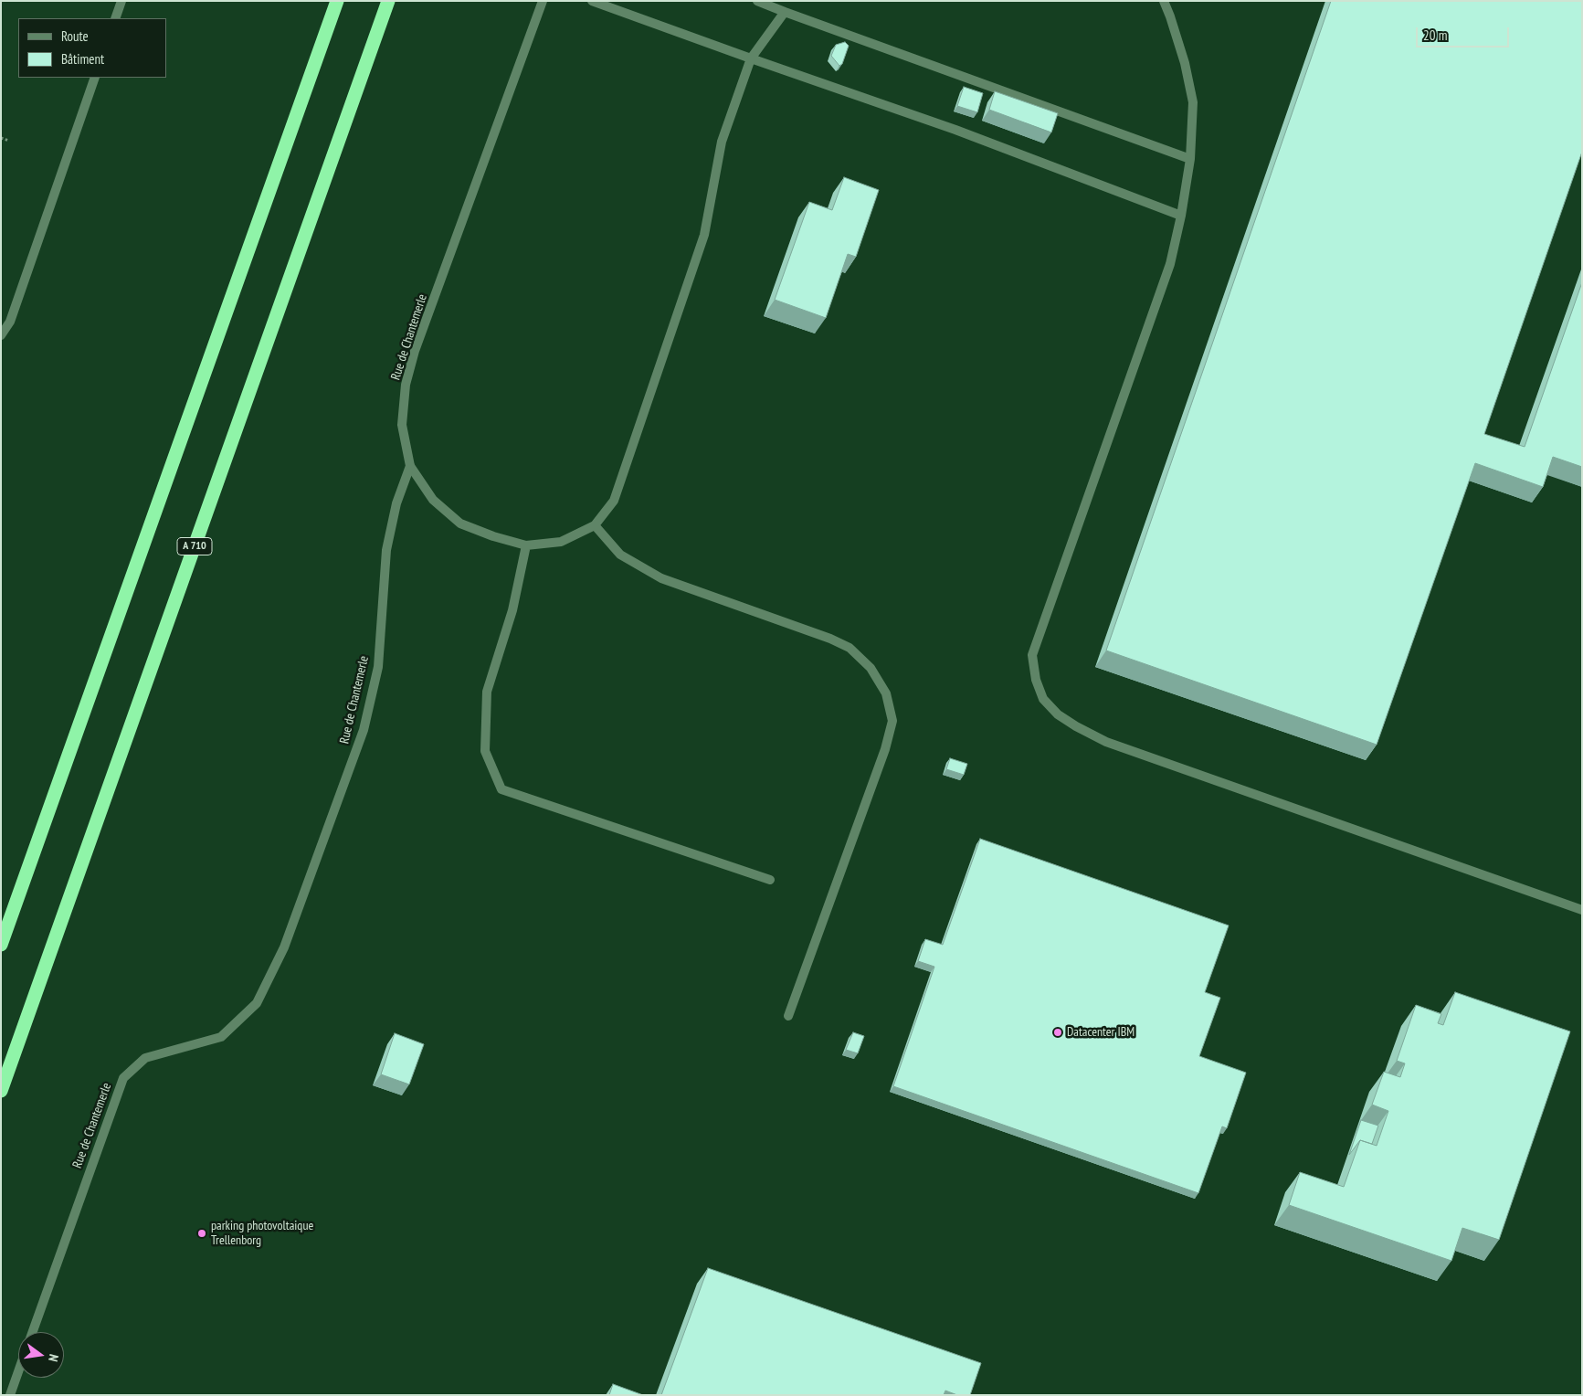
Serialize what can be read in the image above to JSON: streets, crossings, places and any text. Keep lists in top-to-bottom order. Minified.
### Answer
{"streets":{"highway":["A 710"],"street":["Rue de Chantemerle"]},"places":["Datacenter IBM","parking photovoltaique Trellenborg"],"legend":["Route","Bâtiment"],"scale_bar":"20 m","north":"right"}
